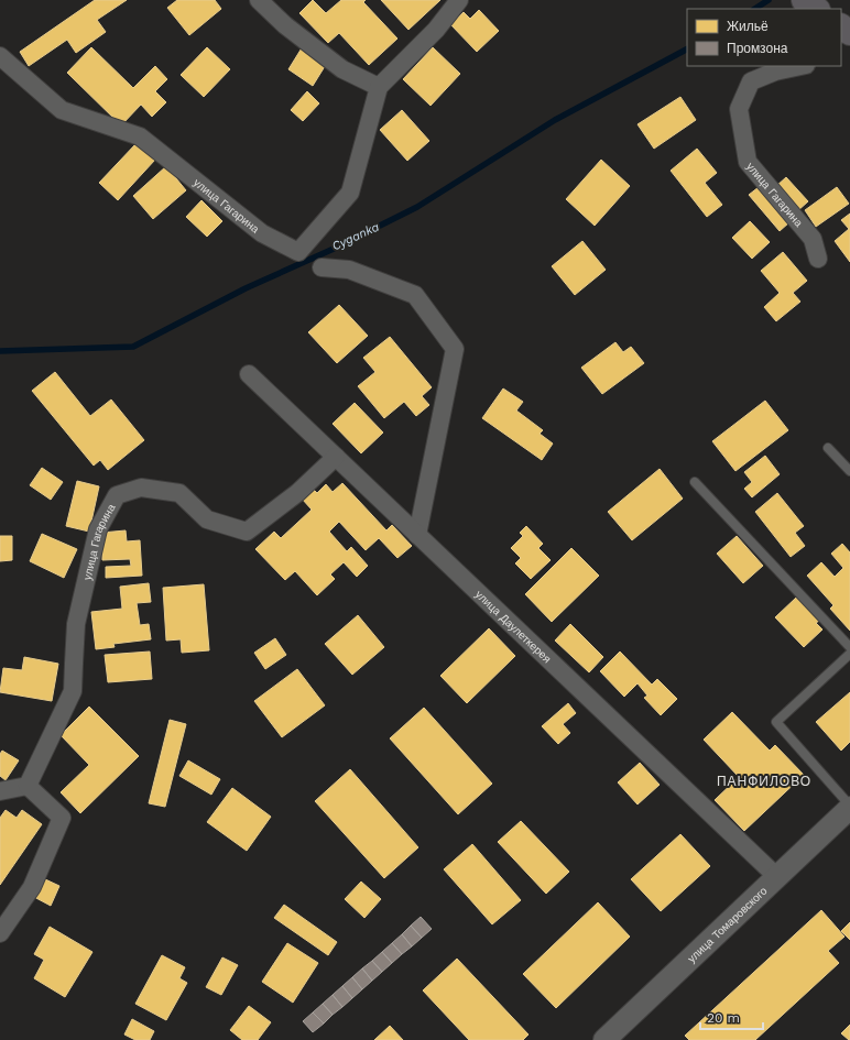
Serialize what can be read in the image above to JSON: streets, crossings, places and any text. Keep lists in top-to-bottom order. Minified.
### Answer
{"streets":{"street":["улица Гагарина","улица Даулеткерея","улица Томаровского"]},"crossings":[["улица Гагарина","улица Даулеткерея"],["улица Даулеткерея","улица Томаровского"]],"districts":["ПАНФИЛОВО"],"water":["Cyganka"],"legend":["Жильё","Промзона"],"scale_bar":"20 m"}
